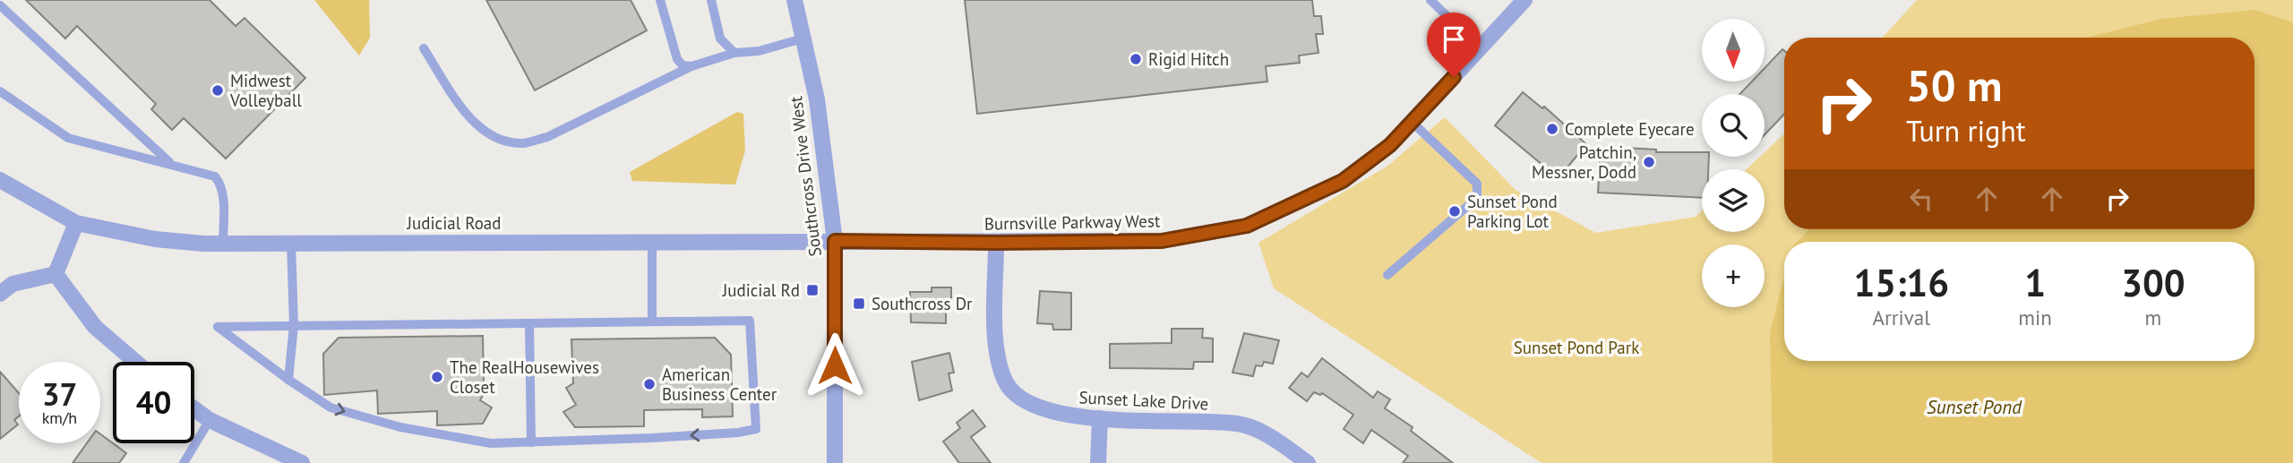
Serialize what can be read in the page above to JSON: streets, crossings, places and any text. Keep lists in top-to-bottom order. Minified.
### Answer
{"streets":{"street":["Southcross Drive West","Burnsville Parkway West","Judicial Road","Sunset Lake Drive"]},"crossings":[["Southcross Drive West","Burnsville Parkway West"],["Southcross Drive West","Judicial Road"],["Burnsville Parkway West","Judicial Road"],["Burnsville Parkway West","Sunset Lake Drive"]],"water":["Sunset Pond"],"parks":["Sunset Pond Park"],"places":{"other":["Rigid Hitch","Midwest Volleyball","Complete Eyecare","Patchin, Messner, Dodd","Sunset Pond Parking Lot","The RealHousewives Closet","American Business Center"],"transit":["Judicial Rd","Southcross Dr"]},"north":"bottom","page":{"map_buttons":"+","turn":["50 m","Turn right"],"eta":["15:16","Arrival","1","min","300","m"],"speed":"37 km/h","limit":"40"}}
